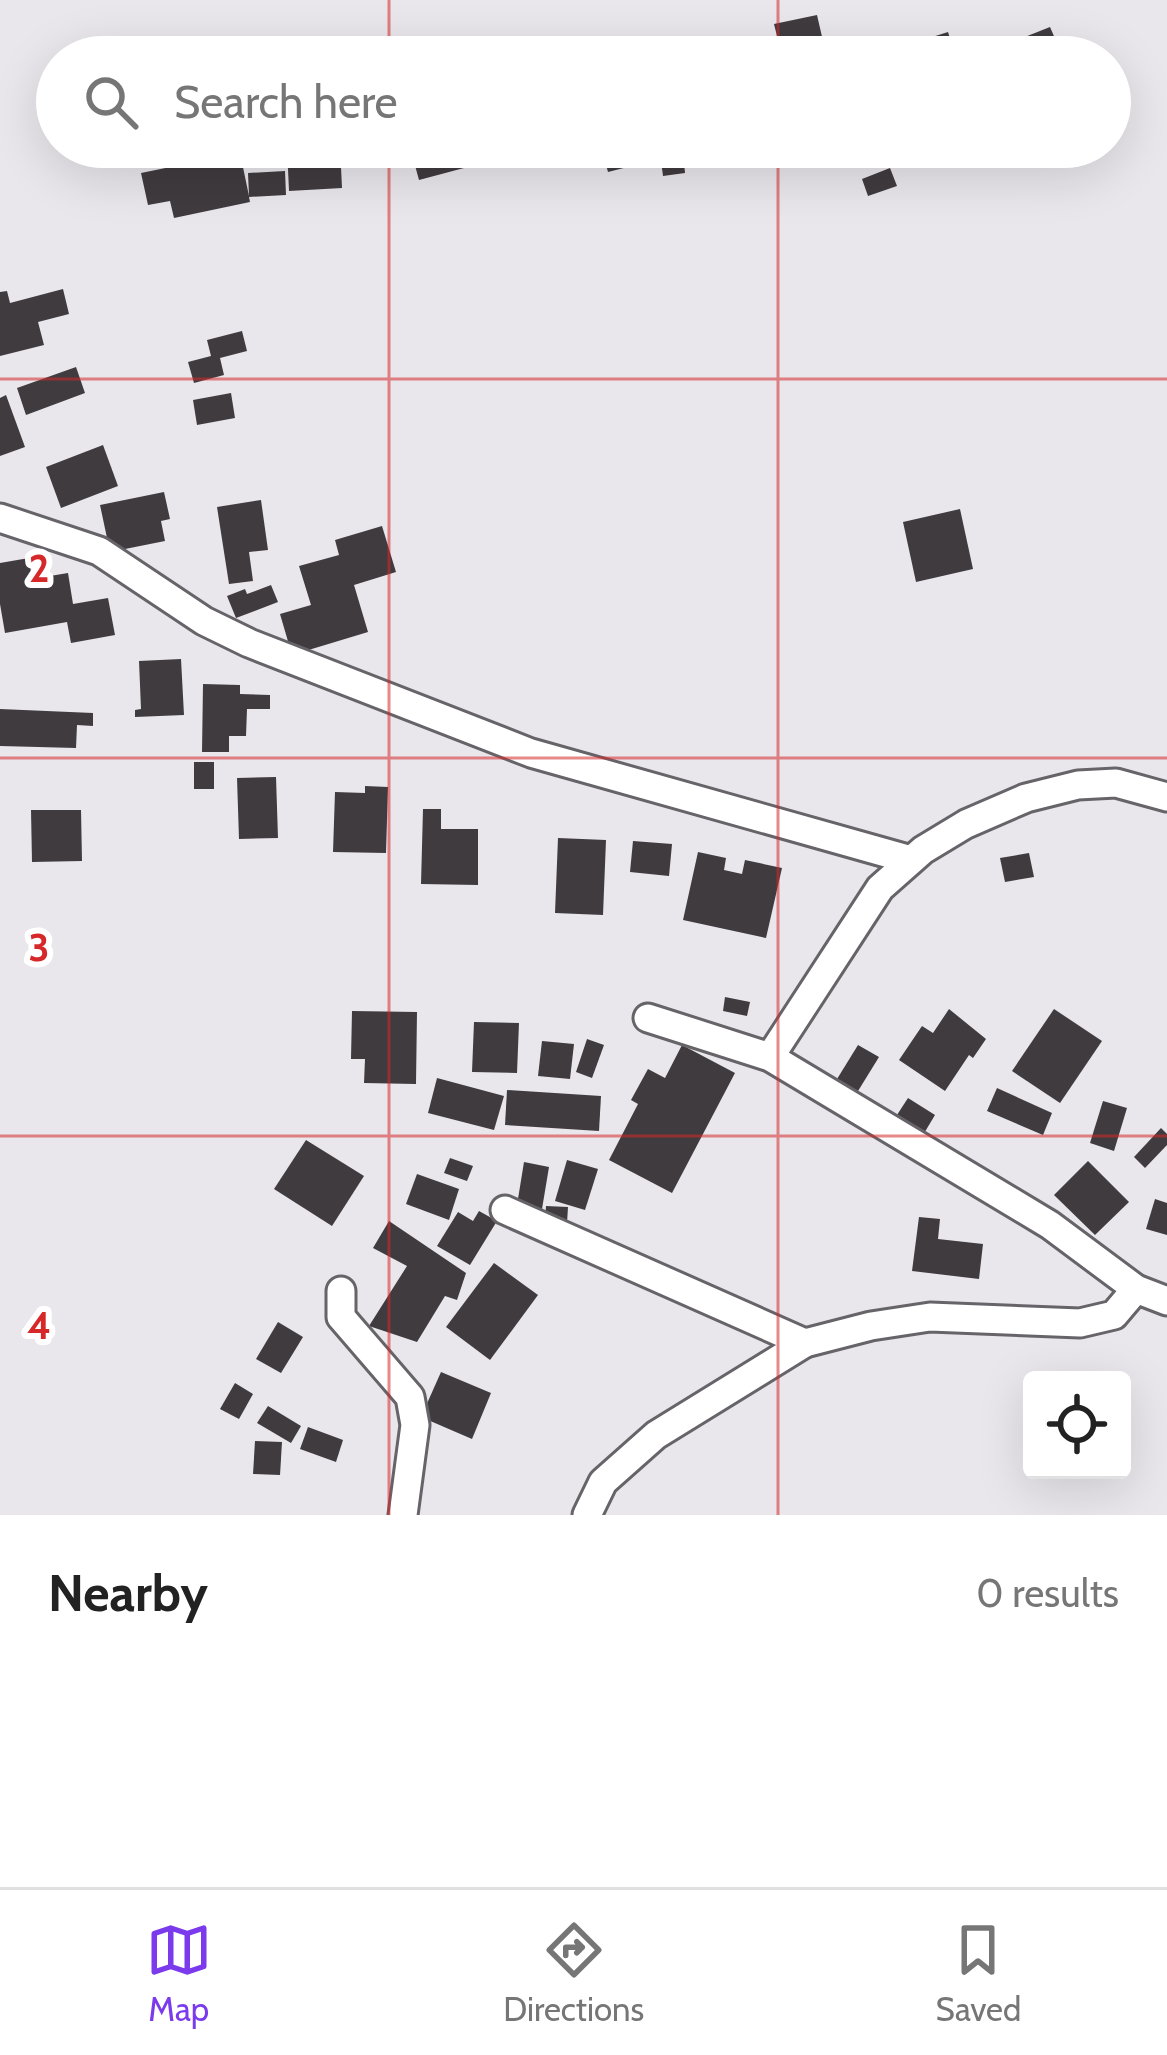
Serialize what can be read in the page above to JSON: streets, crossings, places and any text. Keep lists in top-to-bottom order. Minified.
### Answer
{"page":{"search":"Search here","heading":["Nearby","0 results"],"nav":["Map","Directions","Saved"]},"grid":{"rows":["2","3","4"]}}
